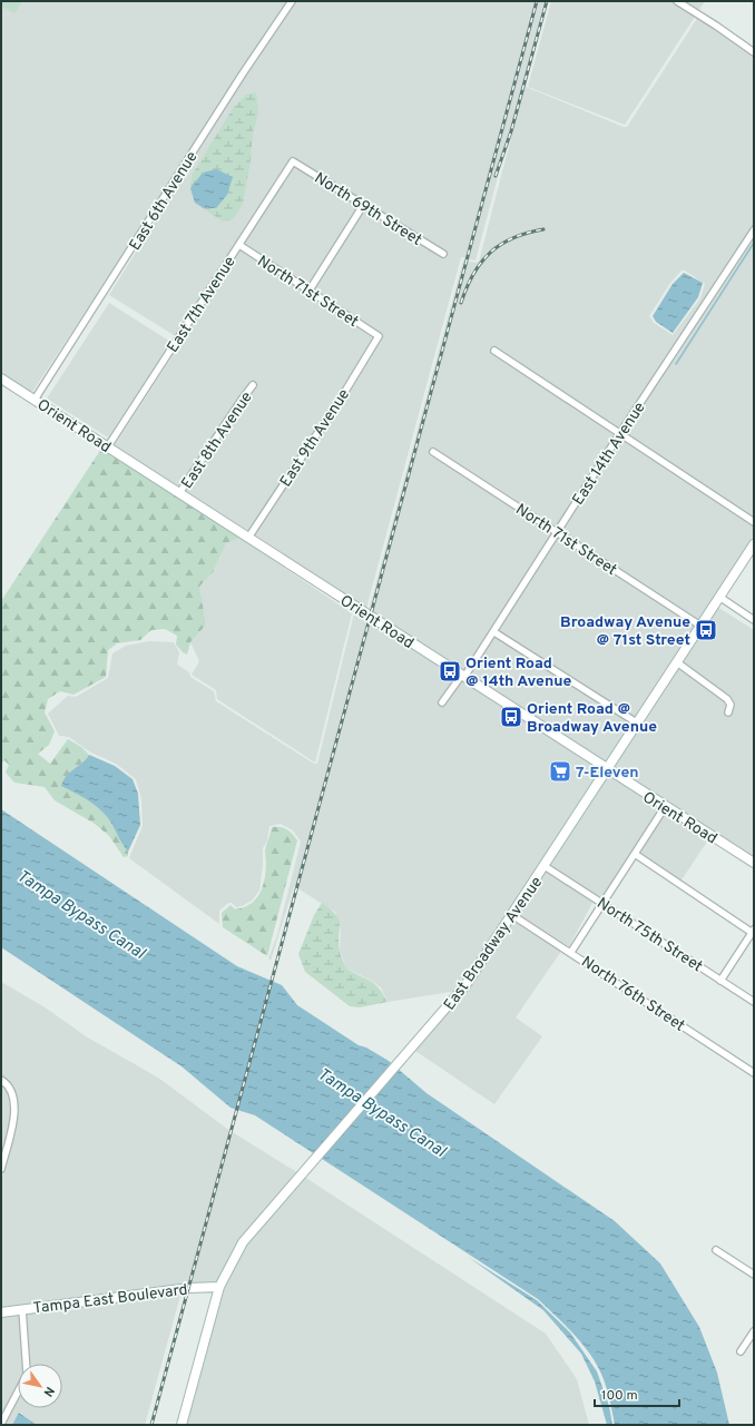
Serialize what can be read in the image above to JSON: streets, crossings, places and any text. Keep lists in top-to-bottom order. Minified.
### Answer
{"streets":{"main road":["Orient Road","East Broadway Avenue","Tampa East Boulevard"],"street":["East 6th Avenue","North 69th Street","North 71st Street","East 7th Avenue","East 9th Avenue","East 8th Avenue","East 14th Avenue","North 75th Street","North 76th Street"]},"crossings":[["East 6th Avenue","Orient Road"],["North 69th Street","East 7th Avenue"],["North 71st Street","East 7th Avenue"],["North 71st Street","East 9th Avenue"],["North 71st Street","East 14th Avenue"],["North 71st Street","East Broadway Avenue"],["East 7th Avenue","Orient Road"],["Orient Road","East 9th Avenue"],["Orient Road","East 8th Avenue"],["Orient Road","East 14th Avenue"],["Orient Road","East Broadway Avenue"],["North 75th Street","East Broadway Avenue"],["East Broadway Avenue","North 76th Street"],["East Broadway Avenue","Tampa East Boulevard"]],"water":["Tampa Bypass Canal"],"places":{"bus stop":["Broadway Avenue @ 71st Street","Orient Road @ 14th Avenue","Orient Road @ Broadway Avenue"],"supermarket":["7-Eleven"]},"scale_bar":"100 m","north":"bottom right"}
